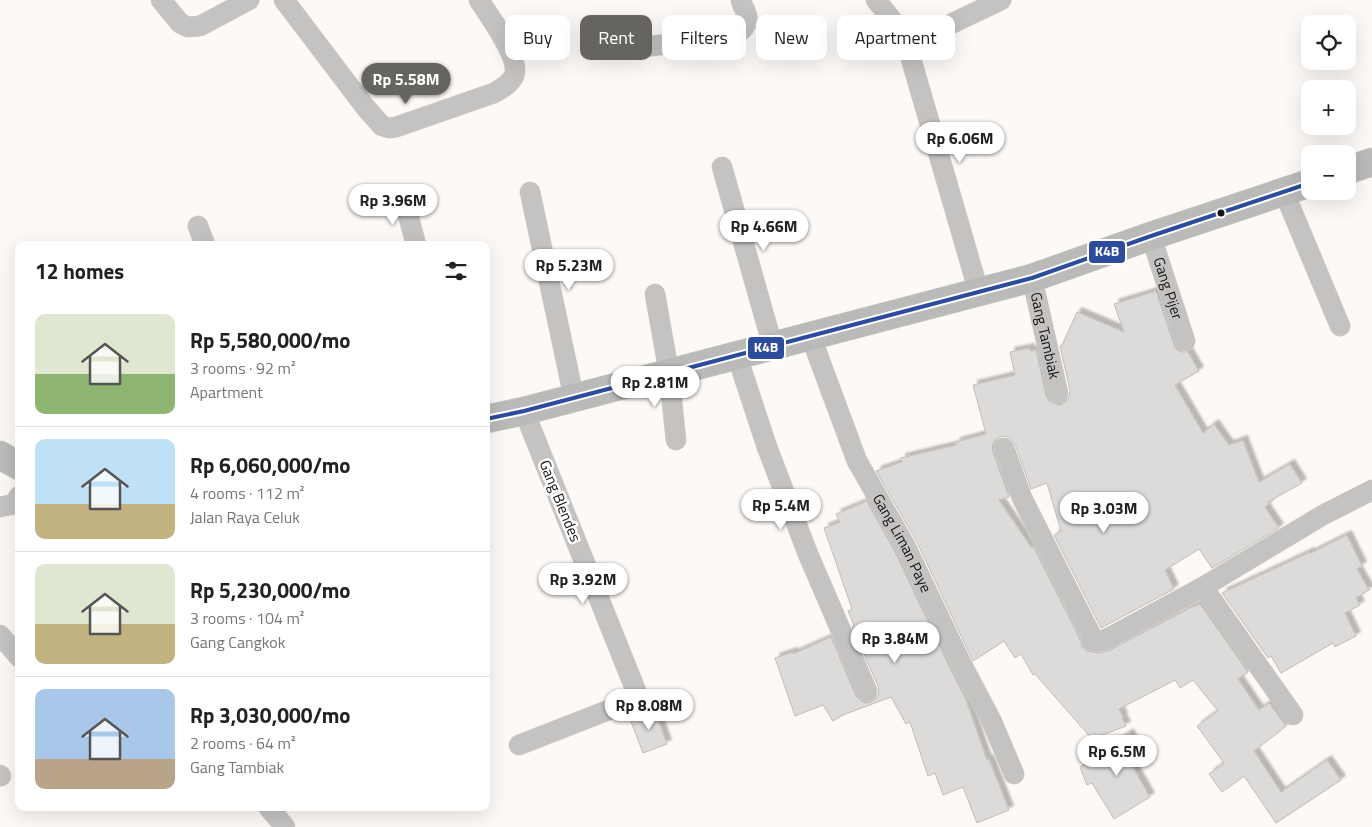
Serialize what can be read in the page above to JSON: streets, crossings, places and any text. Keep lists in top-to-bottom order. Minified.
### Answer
{"streets":{"street":["Gang Pijer","Gang Tambiak","Gang Blendes","Gang Liman Paye"]},"lines":["transit line K4B"],"page":{"map_buttons":["+","−"],"chip":["Buy","Rent","Filters","New","Apartment"],"price":["Rp 5.58M","Rp 6.06M","Rp 3.96M","Rp 4.66M","Rp 5.23M","Rp 2.81M","Rp 5.4M","Rp 3.03M","Rp 3.92M","Rp 3.84M","Rp 8.08M","Rp 6.5M"],"heading":"12 homes","list":[{"name":"Rp 5,580,000/mo","note":"3 rooms · 92 m² · Apartment"},{"name":"Rp 6,060,000/mo","note":"4 rooms · 112 m² · Jalan Raya Celuk"},{"name":"Rp 5,230,000/mo","note":"3 rooms · 104 m² · Gang Cangkok"},{"name":"Rp 3,030,000/mo","note":"2 rooms · 64 m² · Gang Tambiak"}]}}
